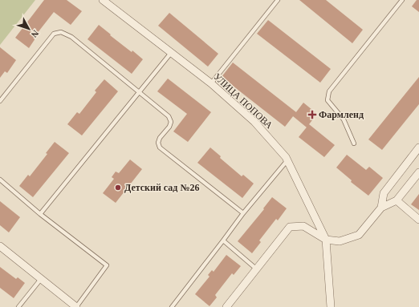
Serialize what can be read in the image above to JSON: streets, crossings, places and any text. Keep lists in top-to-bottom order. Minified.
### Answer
{"streets":{"street":["УЛИЦА ПОПОВА"]},"places":{"health":["Фармленд"],"other":["Детский сад №26"]},"north":"bottom right"}
